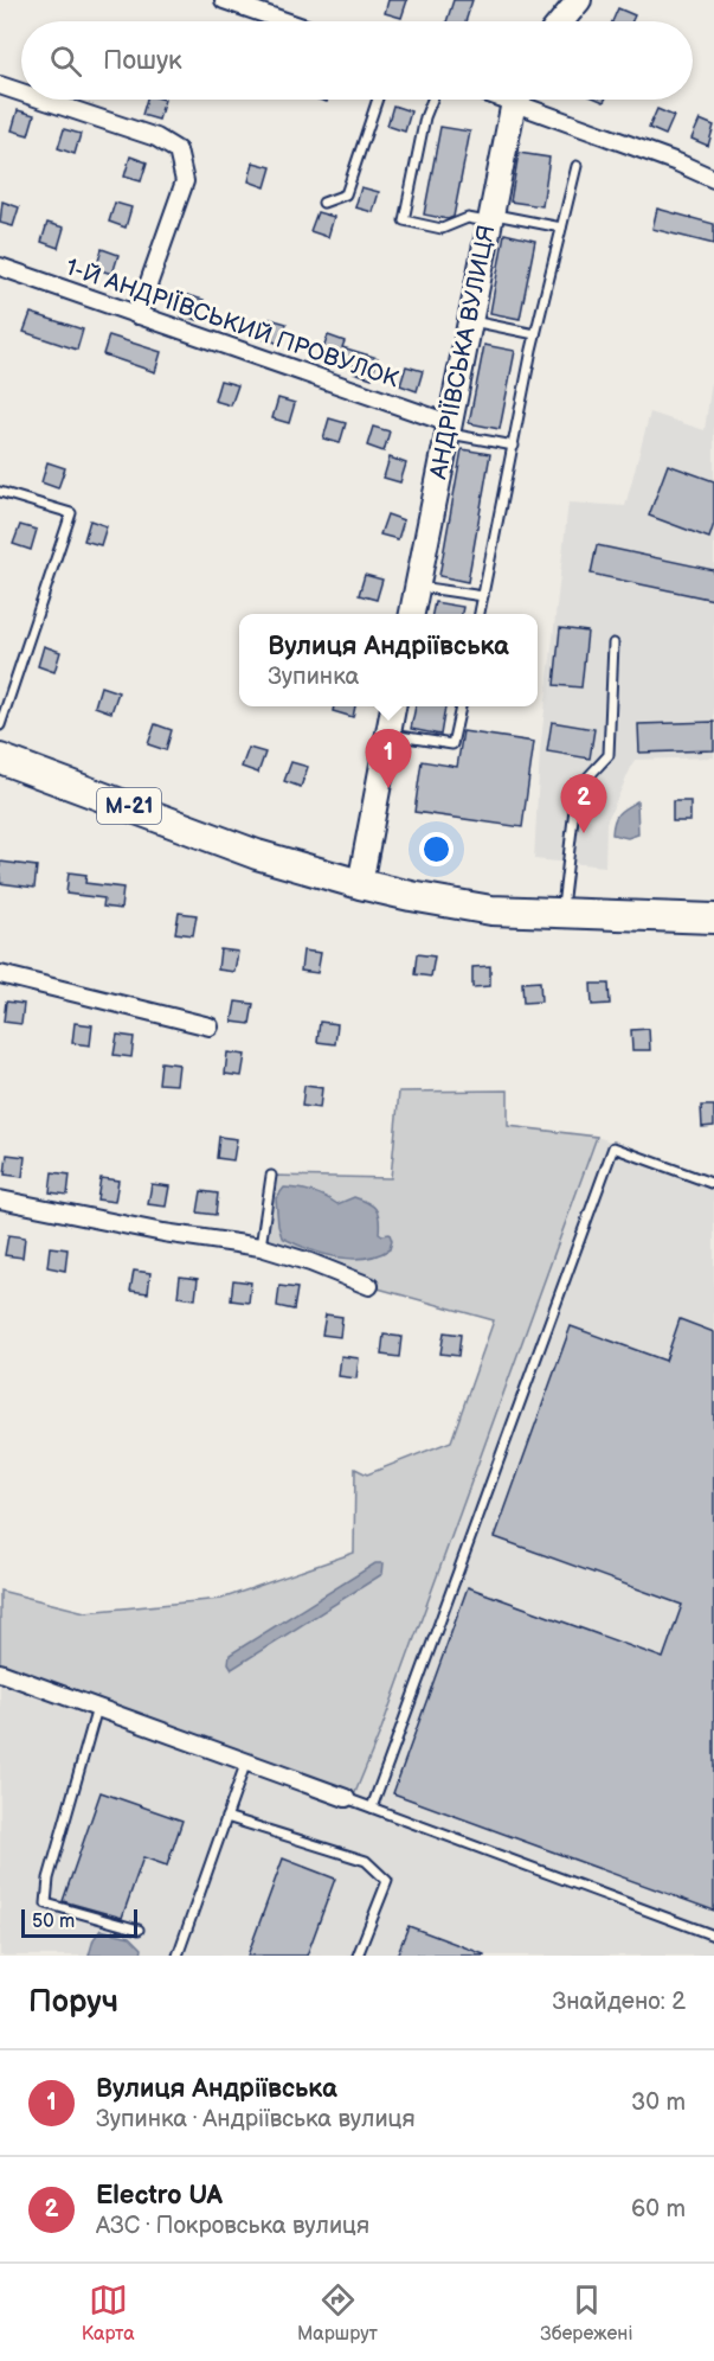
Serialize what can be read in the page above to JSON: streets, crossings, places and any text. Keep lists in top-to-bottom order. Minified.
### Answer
{"streets":{"highway":["М-21"],"street":["1-Й АНДРІЇВСЬКИЙ ПРОВУЛОК","АНДРІЇВСЬКА ВУЛИЦЯ"]},"crossings":[["1-Й АНДРІЇВСЬКИЙ ПРОВУЛОК","АНДРІЇВСЬКА ВУЛИЦЯ"]],"scale_bar":"50 m","page":{"search":"Пошук","popup":["Вулиця Андріївська","Зупинка"],"pins":["1","2"],"scale":"50 m","heading":["Поруч","Знайдено: 2"],"list":[{"mark":"1","name":"Вулиця Андріївська","note":"Зупинка · Андріївська вулиця","value":"30 m"},{"mark":"2","name":"Electro UA","note":"АЗС · Покровська вулиця","value":"60 m"}],"nav":["Карта","Маршрут","Збережені"]}}
